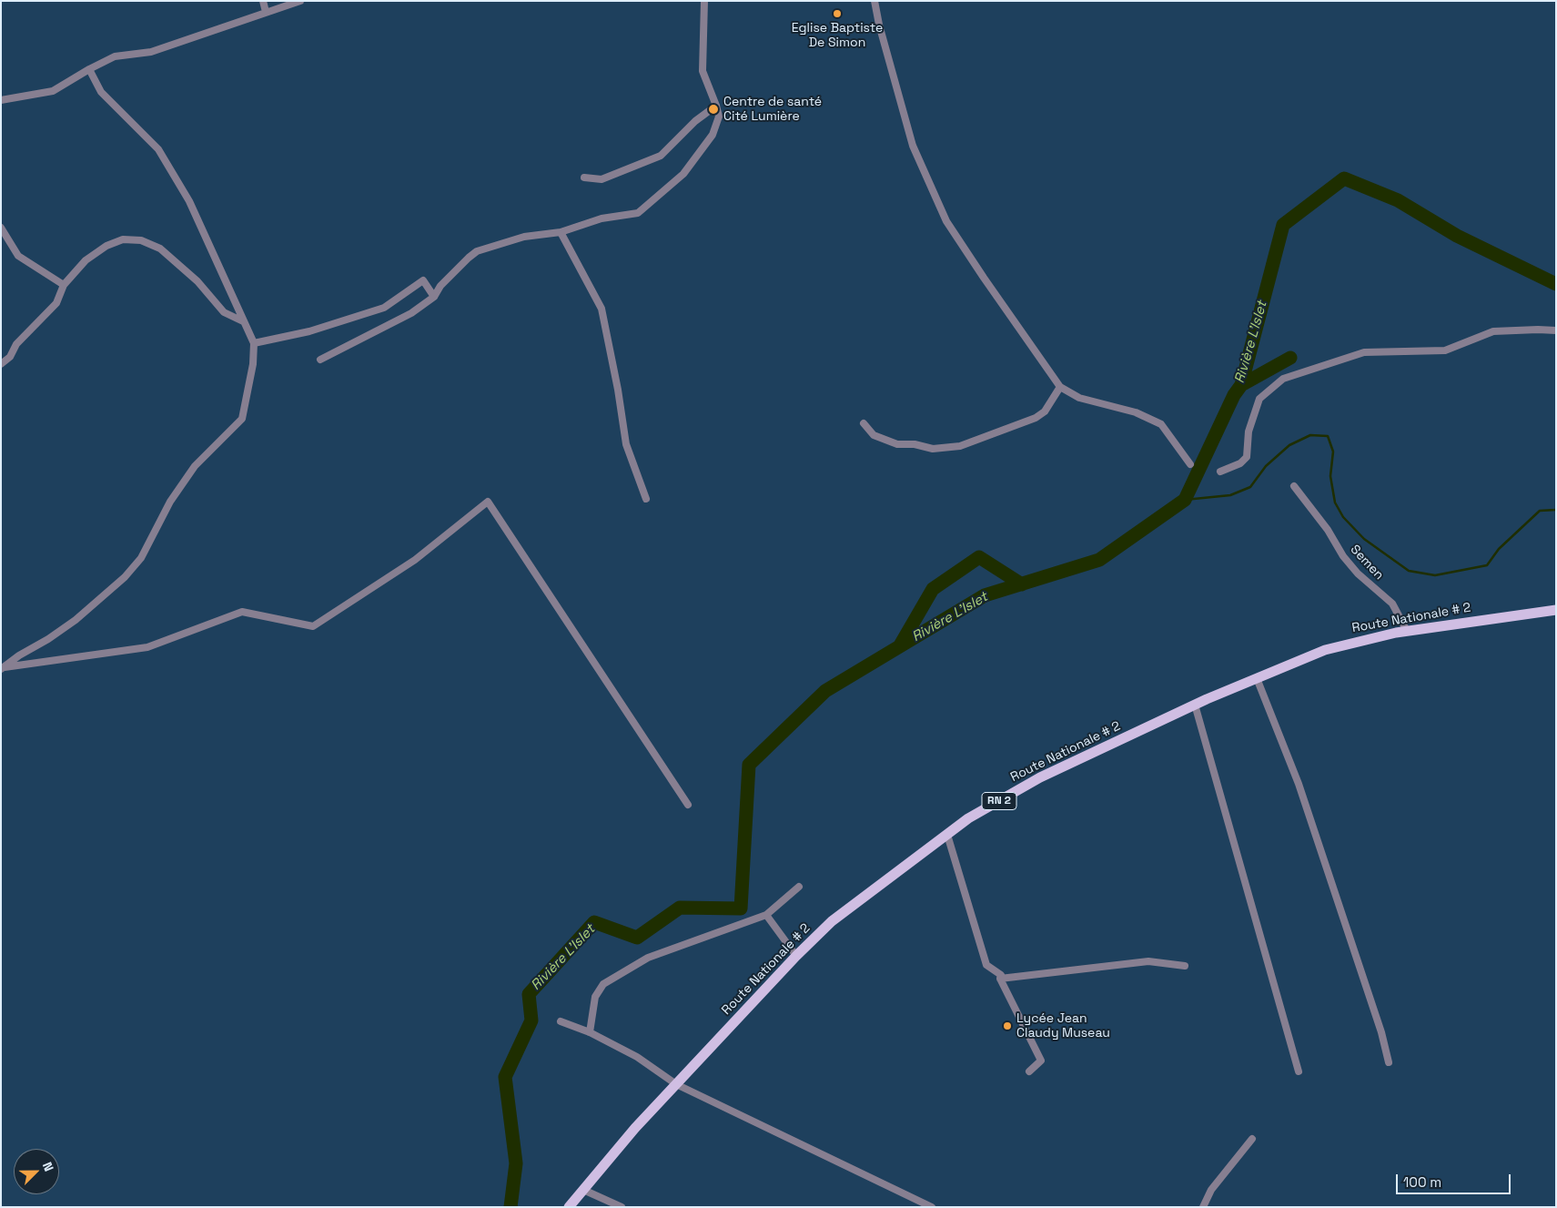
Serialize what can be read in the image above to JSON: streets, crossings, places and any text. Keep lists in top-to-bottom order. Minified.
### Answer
{"streets":{"main road":["Route Nationale # 2","RN 2"],"street":["Semen"]},"crossings":[["Semen","Route Nationale # 2"]],"water":["Rivière L'Islet"],"places":["Eglise Baptiste De Simon","Centre de santé Cité Lumière","Lycée Jean Claudy Museau"],"scale_bar":"100 m","north":"top right"}
